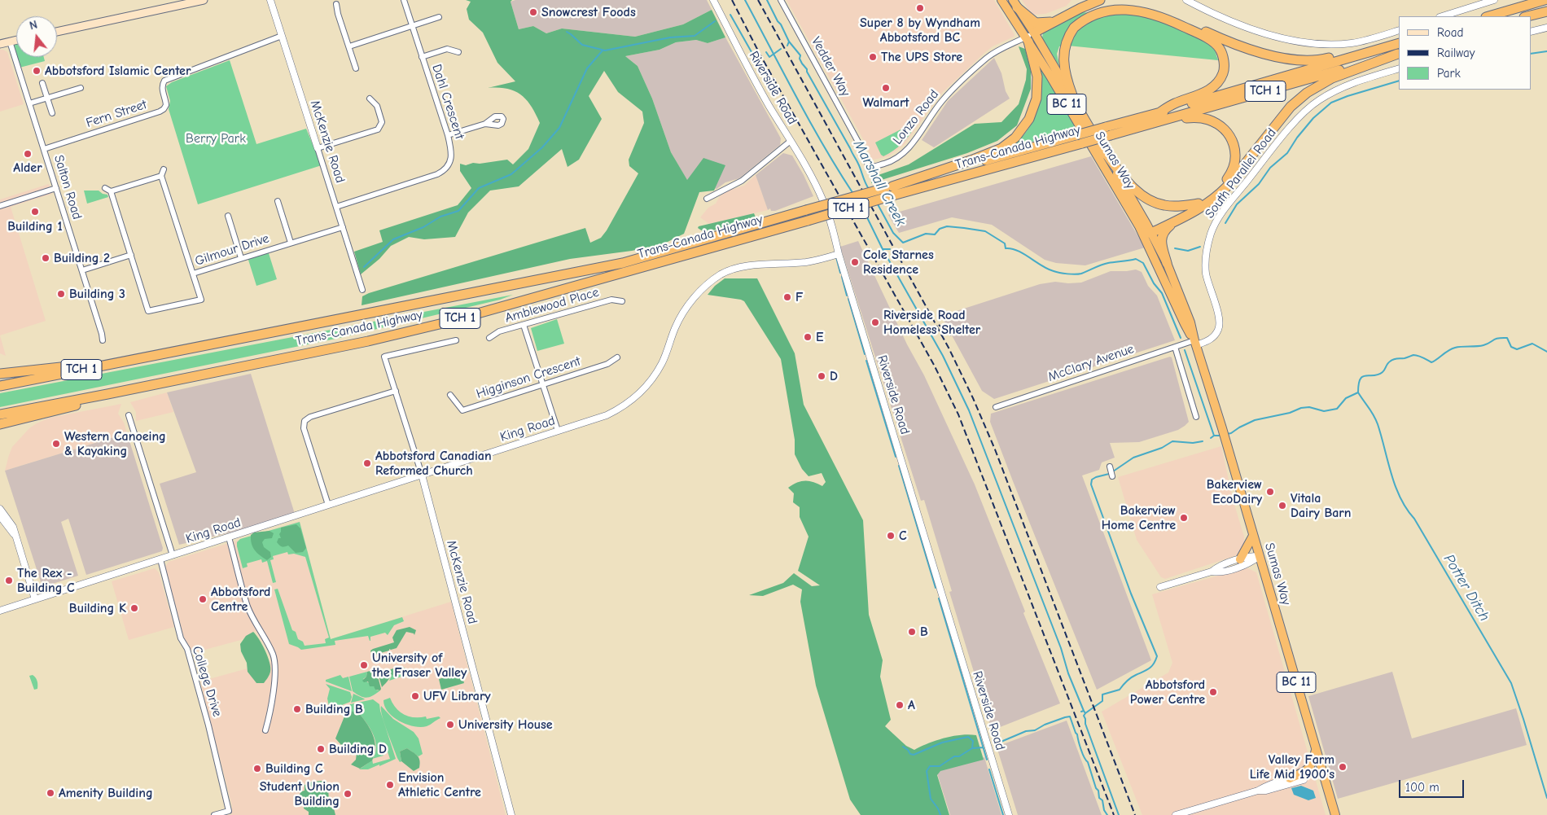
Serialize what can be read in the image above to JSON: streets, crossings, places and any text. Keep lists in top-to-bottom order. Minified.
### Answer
{"streets":{"highway":["TCH 1","BC 11","Trans-Canada Highway","Sumas Way"],"street":["Vedder Way","Riverside Road","Dahl Crescent","Fern Street","Lonzo Road","McKenzie Road","South Parallel Road","Salton Road","Gilmour Drive","Amblewood Place","McClary Avenue","Higginson Crescent","King Road","College Drive"]},"crossings":[["Vedder Way","Lonzo Road"],["Riverside Road","King Road"],["Dahl Crescent","McKenzie Road"],["Fern Street","McKenzie Road"],["Fern Street","Salton Road"],["Lonzo Road","Sumas Way"],["McKenzie Road","Gilmour Drive"],["McKenzie Road","King Road"],["Sumas Way","South Parallel Road"],["Sumas Way","McClary Avenue"],["South Parallel Road","McClary Avenue"],["King Road","College Drive"]],"water":["Marshall Creek","Potter Ditch"],"parks":["Berry Park"],"places":["Super 8 by Wyndham Abbotsford BC","Snowcrest Foods","The UPS Store","Abbotsford Islamic Center","Walmart","Alder","Building 1","Building 2","Cole Starnes Residence","Building 3","F","Riverside Road Homeless Shelter","E","D","Western Canoeing & Kayaking","Abbotsford Canadian Reformed Church","Bakerview EcoDairy","Vitala Dairy Barn","Bakerview Home Centre","C","The Rex - Building C","Abbotsford Centre","Building K","B","University of the Fraser Valley","Abbotsford Power Centre","UFV Library","A","Building B","University House","Building D","Valley Farm Life Mid 1900's","Building C","Envision Athletic Centre","Amenity Building","Student Union Building"],"legend":["Road","Railway","Park"],"scale_bar":"100 m","north":"top"}
